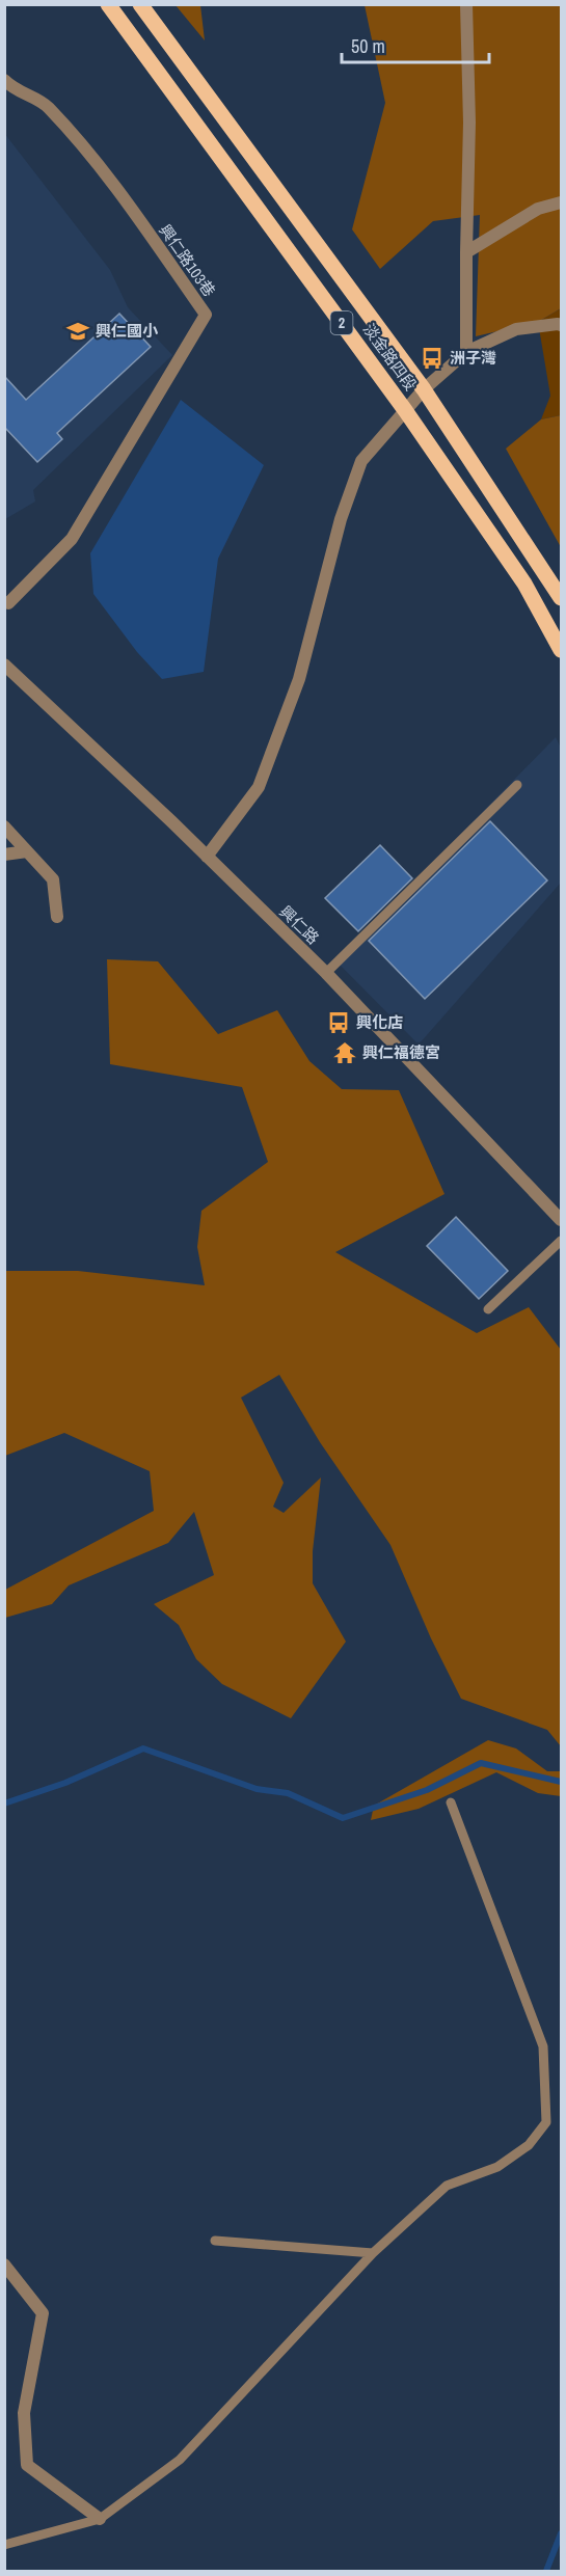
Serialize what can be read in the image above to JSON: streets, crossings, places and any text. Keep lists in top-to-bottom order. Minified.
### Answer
{"streets":{"main road":["2","淡金路四段"],"street":["興仁路103巷","興仁路"]},"places":{"school or university":["興仁國小"],"bus stop":["洲子灣","興化店"],"temple":["興仁福德宮"]},"scale_bar":"50 m"}
